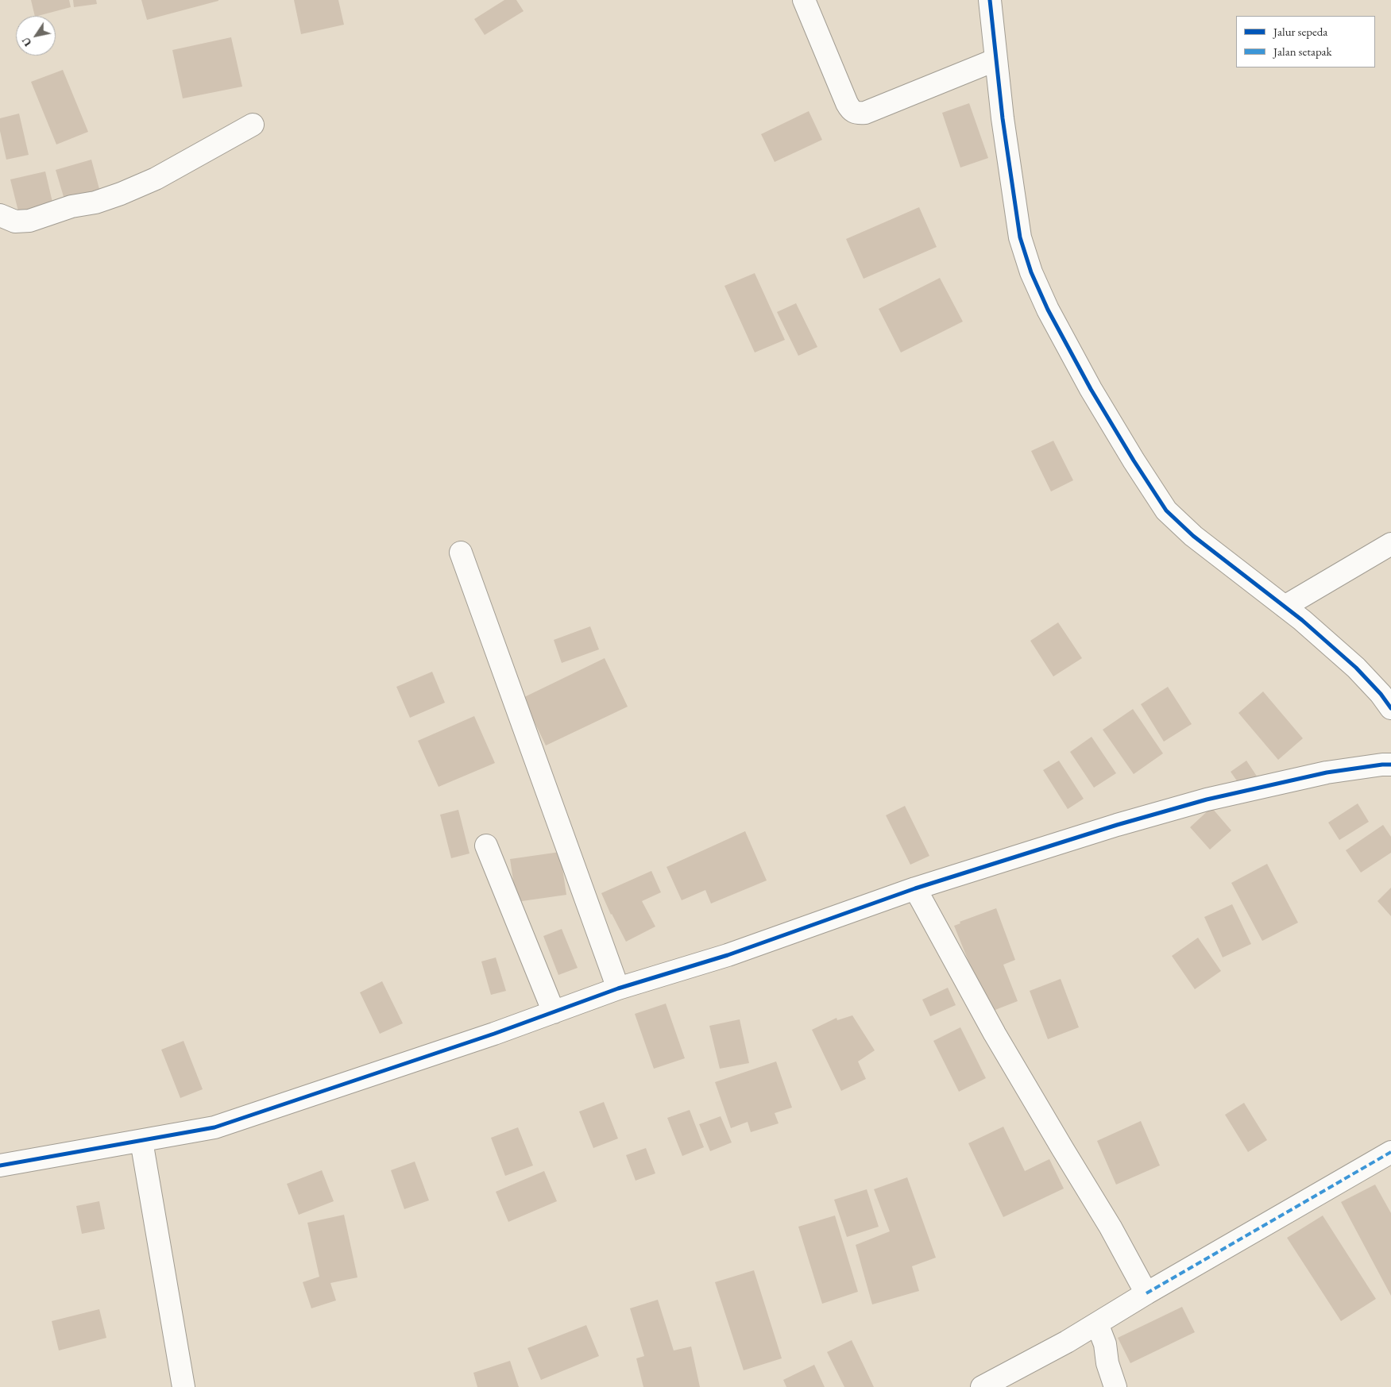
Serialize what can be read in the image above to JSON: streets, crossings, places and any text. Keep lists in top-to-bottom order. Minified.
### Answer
{"legend":["Jalur sepeda","Jalan setapak"],"north":"bottom left"}
